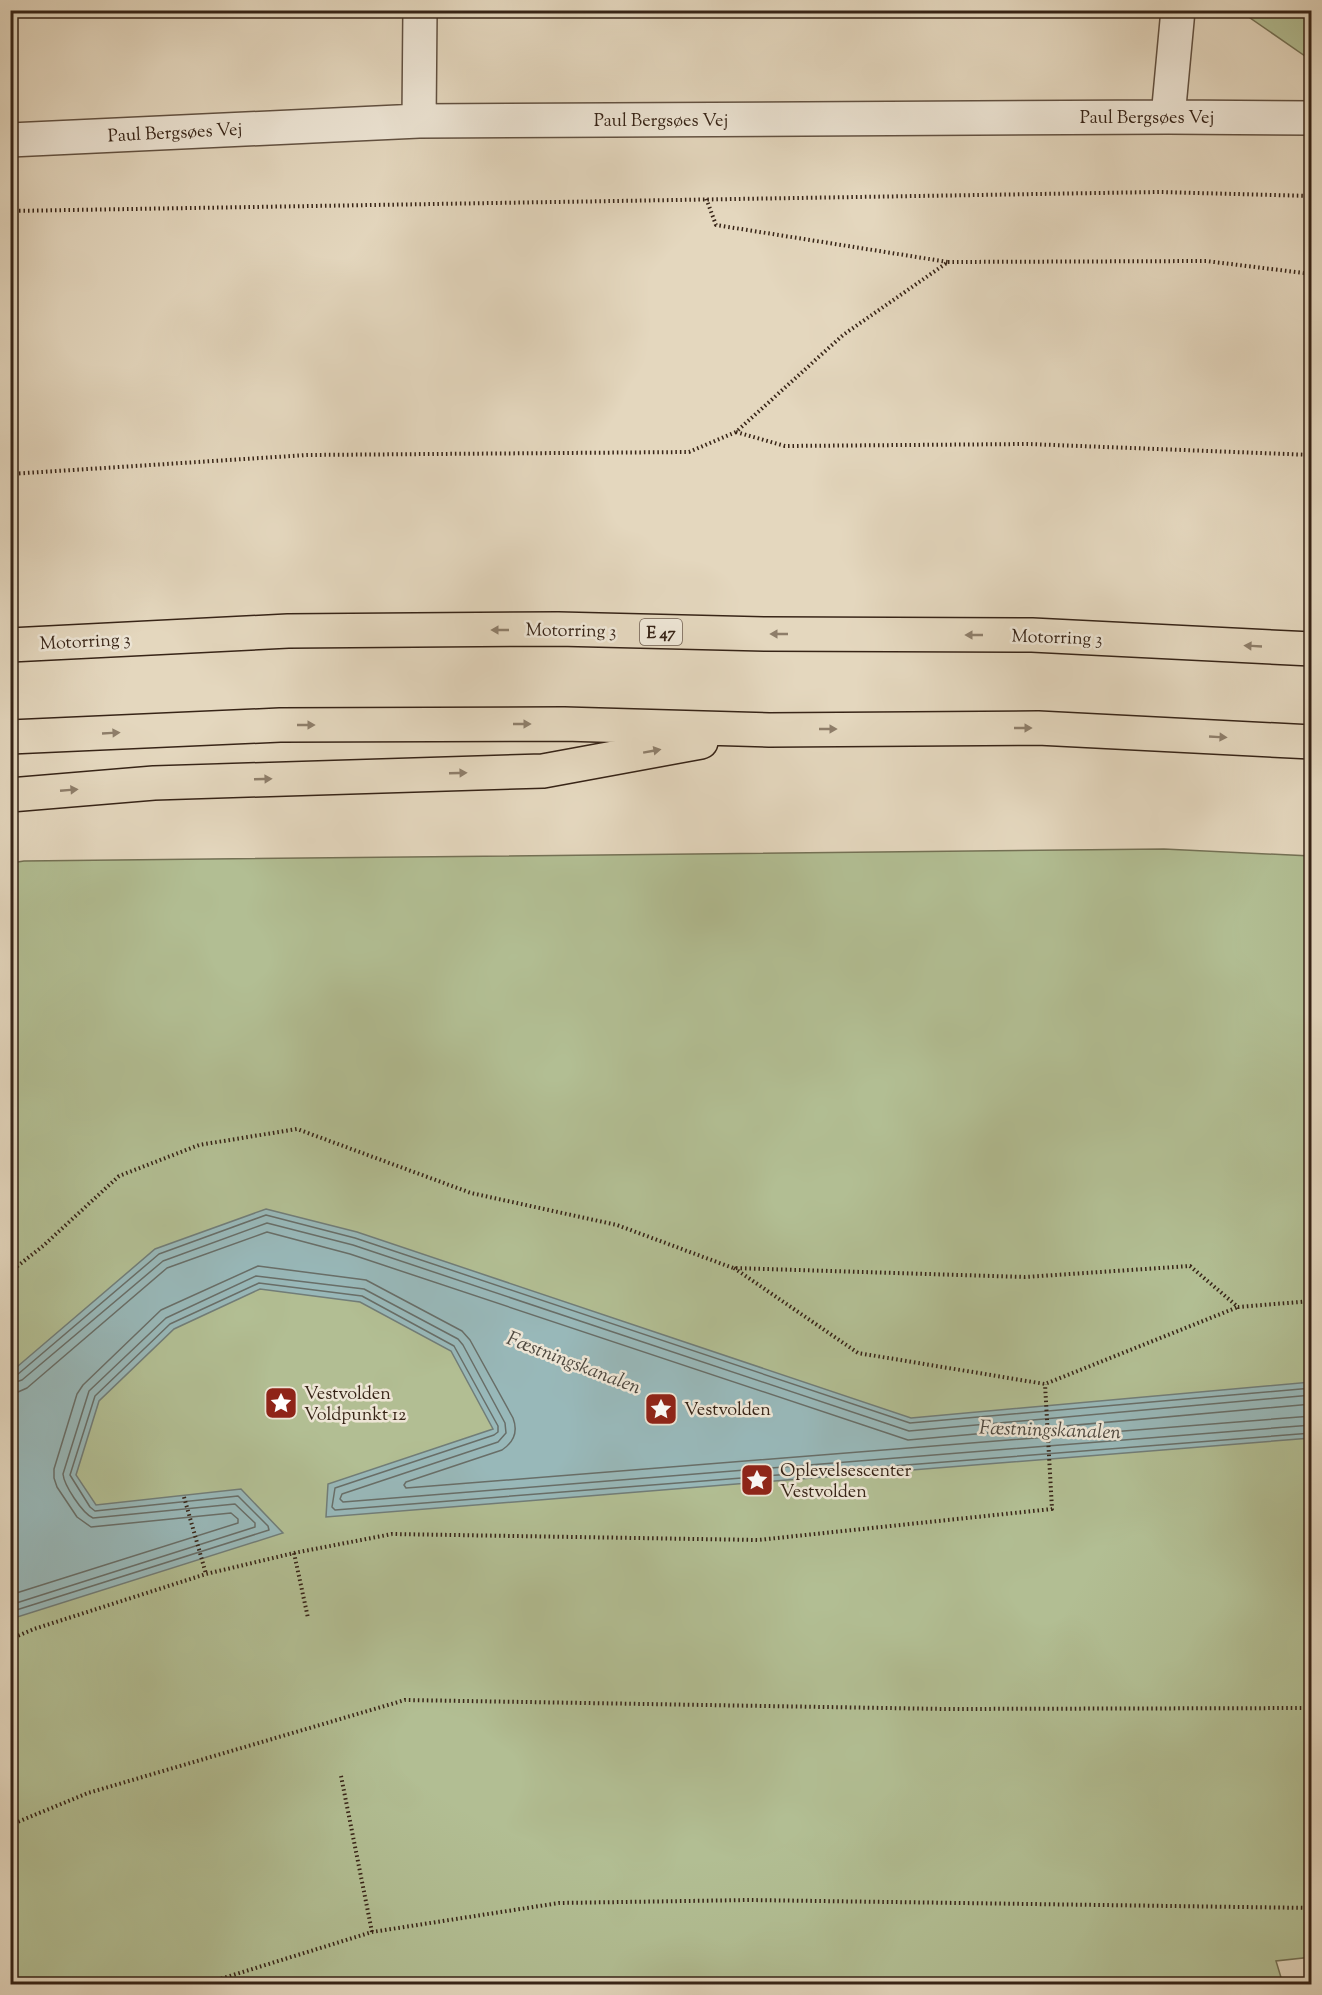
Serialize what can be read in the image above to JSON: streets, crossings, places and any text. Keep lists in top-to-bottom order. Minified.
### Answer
{"streets":{"highway":["Motorring 3","E 47"],"street":["Paul Bergsøes Vej"]},"water":["Fæstningskanalen"],"places":{"place":["Vestvolden Voldpunkt 12","Vestvolden","Oplevelsescenter Vestvolden"]}}
